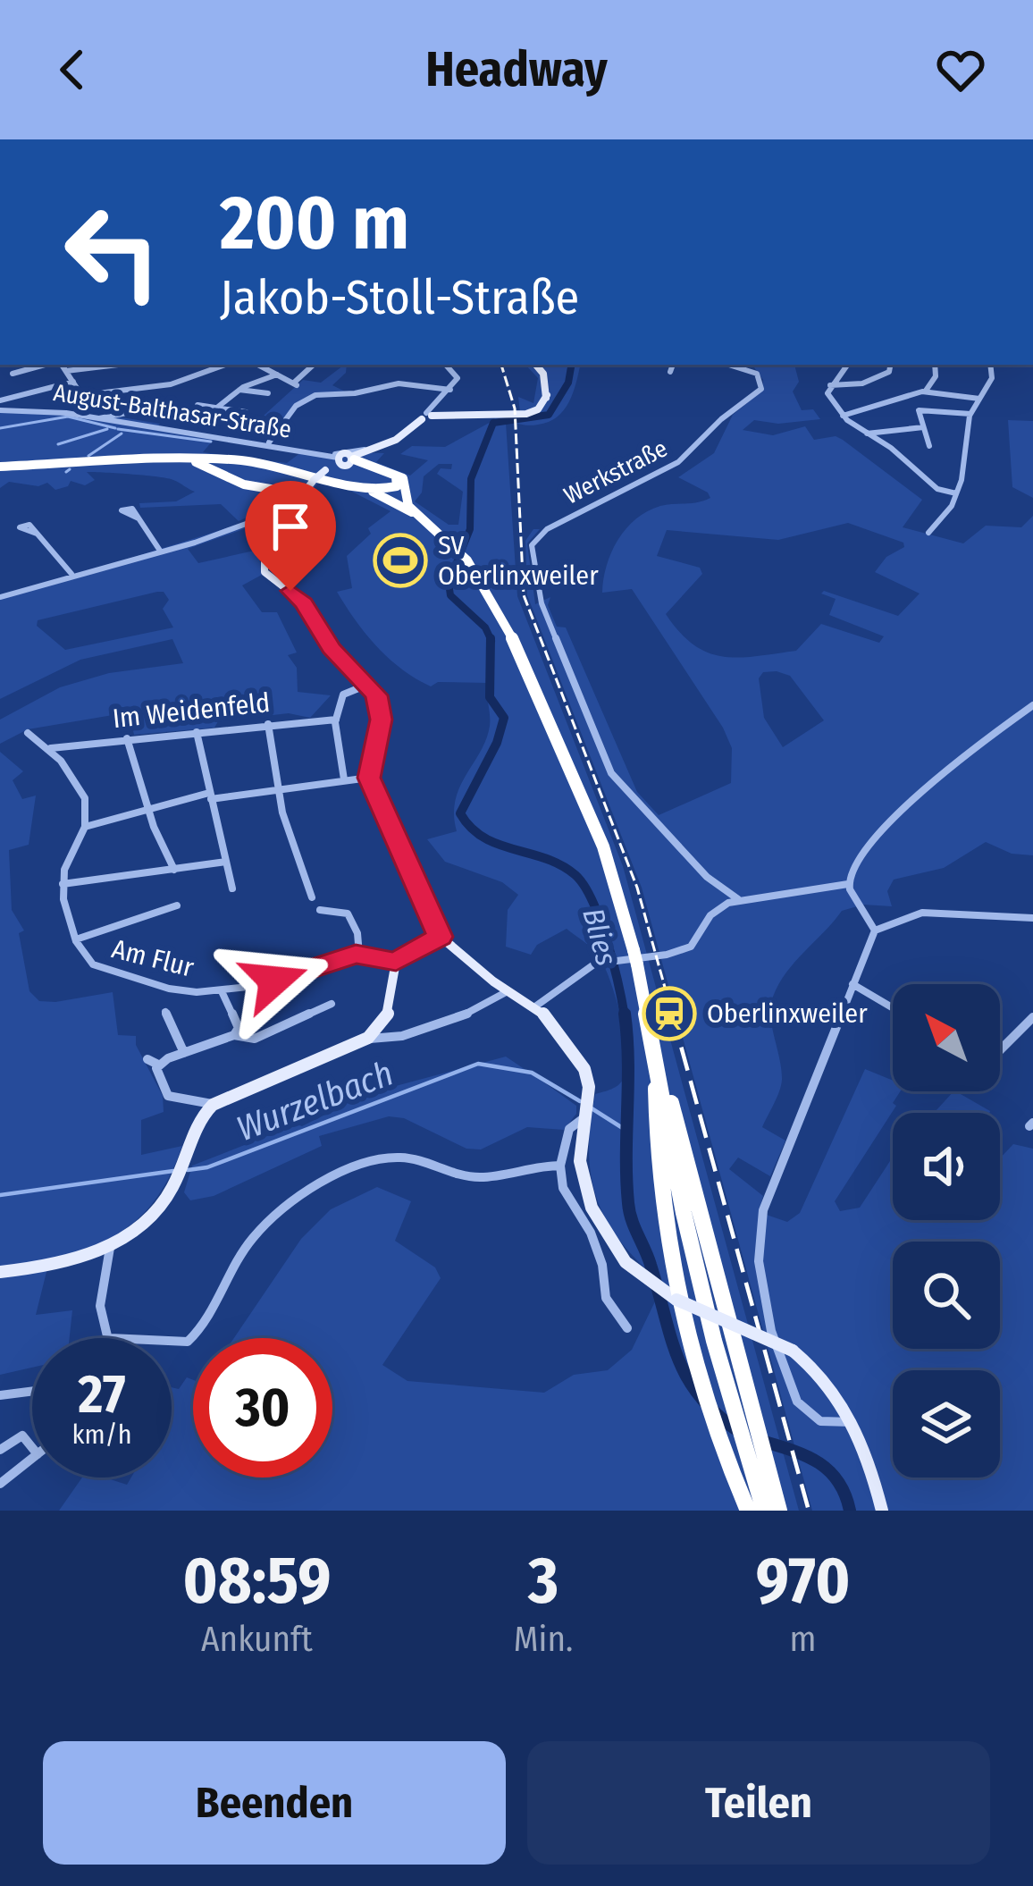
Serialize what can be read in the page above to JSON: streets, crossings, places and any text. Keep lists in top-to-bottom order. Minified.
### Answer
{"streets":{"street":["August-Balthasar-Straße","Werkstraße","Im Weidenfeld","Am Flur"]},"water":["Blies","Wurzelbach"],"places":{"sports":["SV Oberlinxweiler"],"station":["Oberlinxweiler"]},"north":"top left","page":{"header":"Headway","turn":["200 m","Jakob-Stoll-Straße"],"speed":"27 km/h","limit":"30","eta":["08:59","Ankunft","3","Min.","970","m"],"buttons":["Beenden","Teilen"]}}
